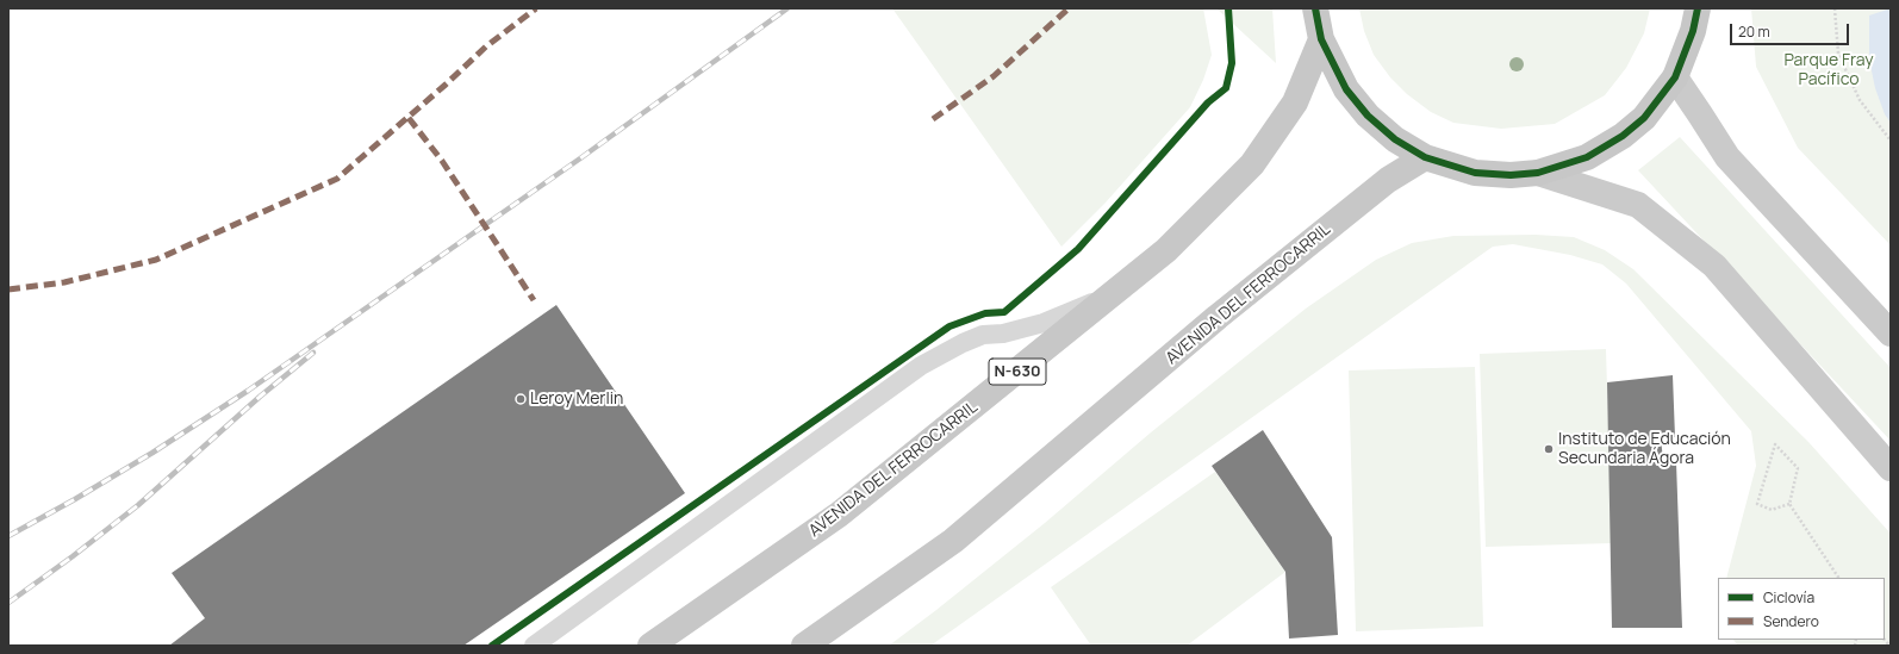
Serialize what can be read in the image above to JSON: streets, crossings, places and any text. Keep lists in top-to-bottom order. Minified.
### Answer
{"streets":{"highway":["AVENIDA DEL FERROCARRIL","N-630"]},"parks":["Parque Fray Pacífico"],"places":["Leroy Merlin","Instituto de Educación Secundaria Ágora"],"legend":["Ciclovía","Sendero"],"scale_bar":"20 m"}
